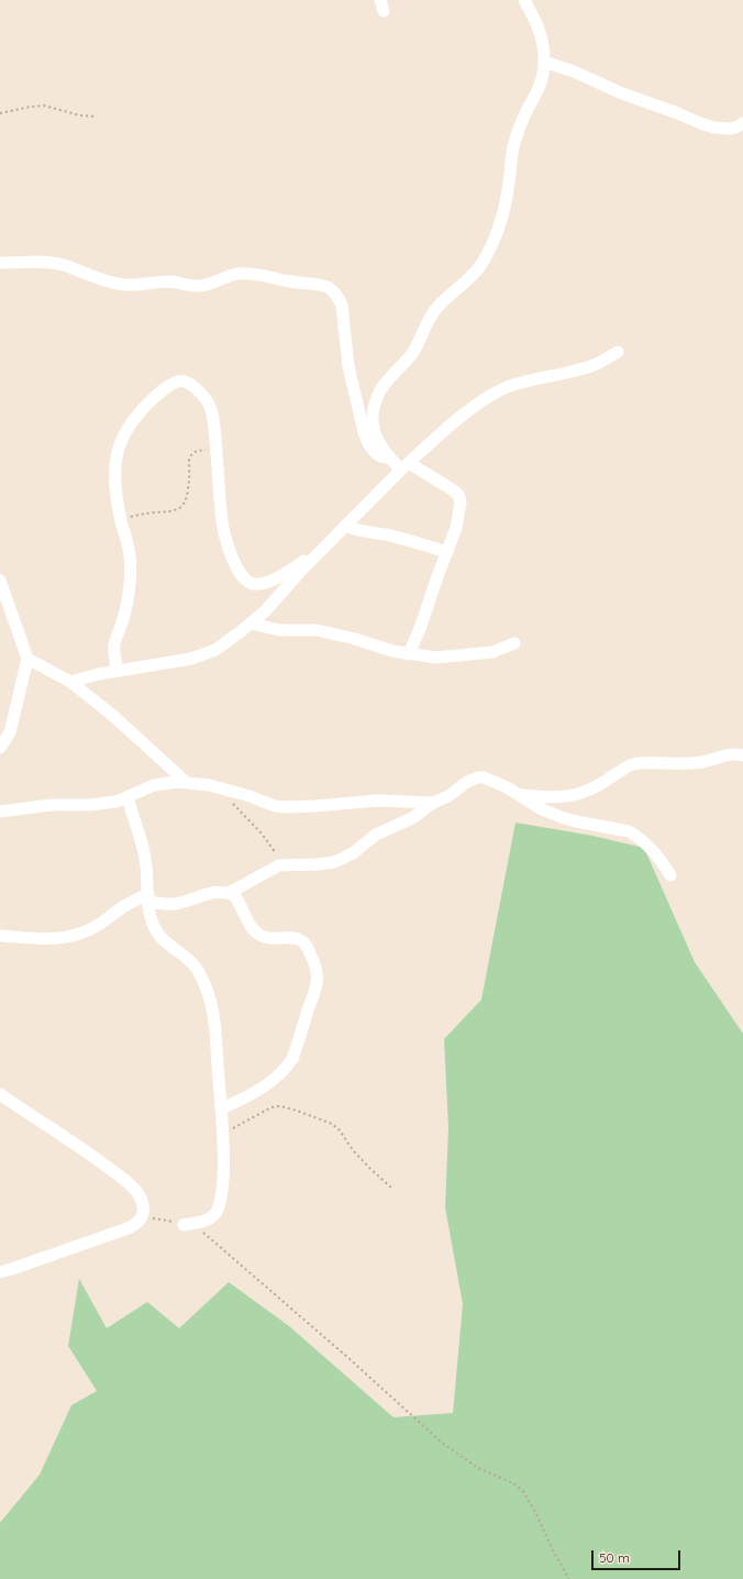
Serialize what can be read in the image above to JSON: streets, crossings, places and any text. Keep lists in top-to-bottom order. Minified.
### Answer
{"scale_bar":"50 m"}
